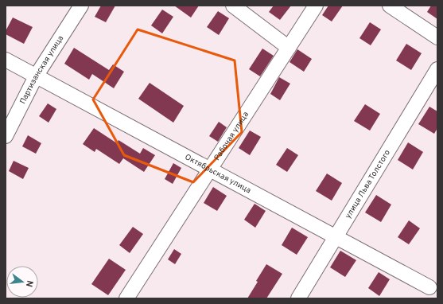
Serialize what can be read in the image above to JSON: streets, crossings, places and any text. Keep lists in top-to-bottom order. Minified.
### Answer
{"streets":{"street":["Партизанская улица","Рабочая улица","Октябрьская улица","улица Льва Толстого"]},"crossings":[["Партизанская улица","Октябрьская улица"],["Рабочая улица","Октябрьская улица"],["Октябрьская улица","улица Льва Толстого"]],"north":"right"}
